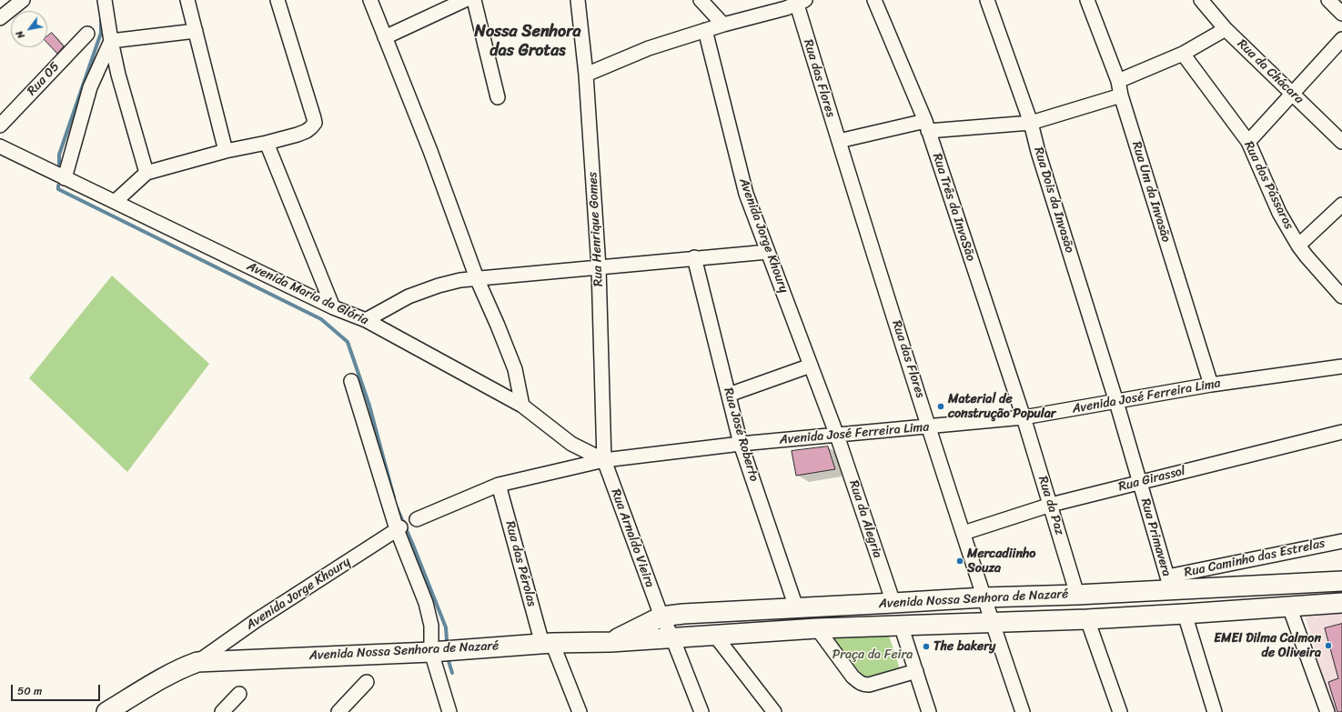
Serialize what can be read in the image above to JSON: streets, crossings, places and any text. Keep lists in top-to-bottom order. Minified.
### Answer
{"streets":{"street":["Rua da Chácara","Rua das Flores","Rua 05","Rua dos Pássaros","Rua Um da Invasão","Rua Dois da Invasão","Rua Três da InvaSão","Rua Henrique Gomes","Avenida Jorge Khoury","Avenida Maria da Glória","Avenida José Ferreira Lima","Rua José Roberto","Rua Girassol","Rua da Paz","Rua da Alegria","Rua Primavera","Rua Arnaldo Vieira","Rua Caminho das Estrelas","Rua das Pérolas","Avenida Nossa Senhora de Nazaré"]},"crossings":[["Rua das Flores","Avenida José Ferreira Lima"],["Rua das Flores","Rua Girassol"],["Rua das Flores","Avenida Nossa Senhora de Nazaré"],["Rua Um da Invasão","Avenida José Ferreira Lima"],["Rua Dois da Invasão","Avenida José Ferreira Lima"],["Rua Dois da Invasão","Rua Primavera"],["Rua Três da InvaSão","Avenida José Ferreira Lima"],["Rua Três da InvaSão","Rua da Paz"],["Rua Henrique Gomes","Avenida Maria da Glória"],["Rua Henrique Gomes","Avenida José Ferreira Lima"],["Rua Henrique Gomes","Rua Arnaldo Vieira"],["Avenida Jorge Khoury","Avenida José Ferreira Lima"],["Avenida Jorge Khoury","Rua da Alegria"],["Avenida Jorge Khoury","Avenida Nossa Senhora de Nazaré"],["Avenida Maria da Glória","Avenida José Ferreira Lima"],["Avenida Maria da Glória","Rua Arnaldo Vieira"],["Avenida José Ferreira Lima","Rua José Roberto"],["Avenida José Ferreira Lima","Rua da Paz"],["Avenida José Ferreira Lima","Rua da Alegria"],["Avenida José Ferreira Lima","Rua Primavera"],["Avenida José Ferreira Lima","Rua Arnaldo Vieira"],["Avenida José Ferreira Lima","Rua das Pérolas"],["Rua José Roberto","Avenida Nossa Senhora de Nazaré"],["Rua Girassol","Rua da Paz"],["Rua Girassol","Rua Primavera"],["Rua da Paz","Avenida Nossa Senhora de Nazaré"],["Rua da Alegria","Avenida Nossa Senhora de Nazaré"],["Rua Primavera","Rua Caminho das Estrelas"],["Rua Primavera","Avenida Nossa Senhora de Nazaré"],["Rua Arnaldo Vieira","Avenida Nossa Senhora de Nazaré"],["Rua Caminho das Estrelas","Avenida Nossa Senhora de Nazaré"],["Rua das Pérolas","Avenida Nossa Senhora de Nazaré"]],"districts":["Nossa Senhora das Grotas"],"parks":["Praça da Feira"],"places":["Material de construção Popular","Mercadiinho Souza","EMEI Dilma Calmon de Oliveira","The bakery"],"scale_bar":"50 m","north":"bottom left"}
